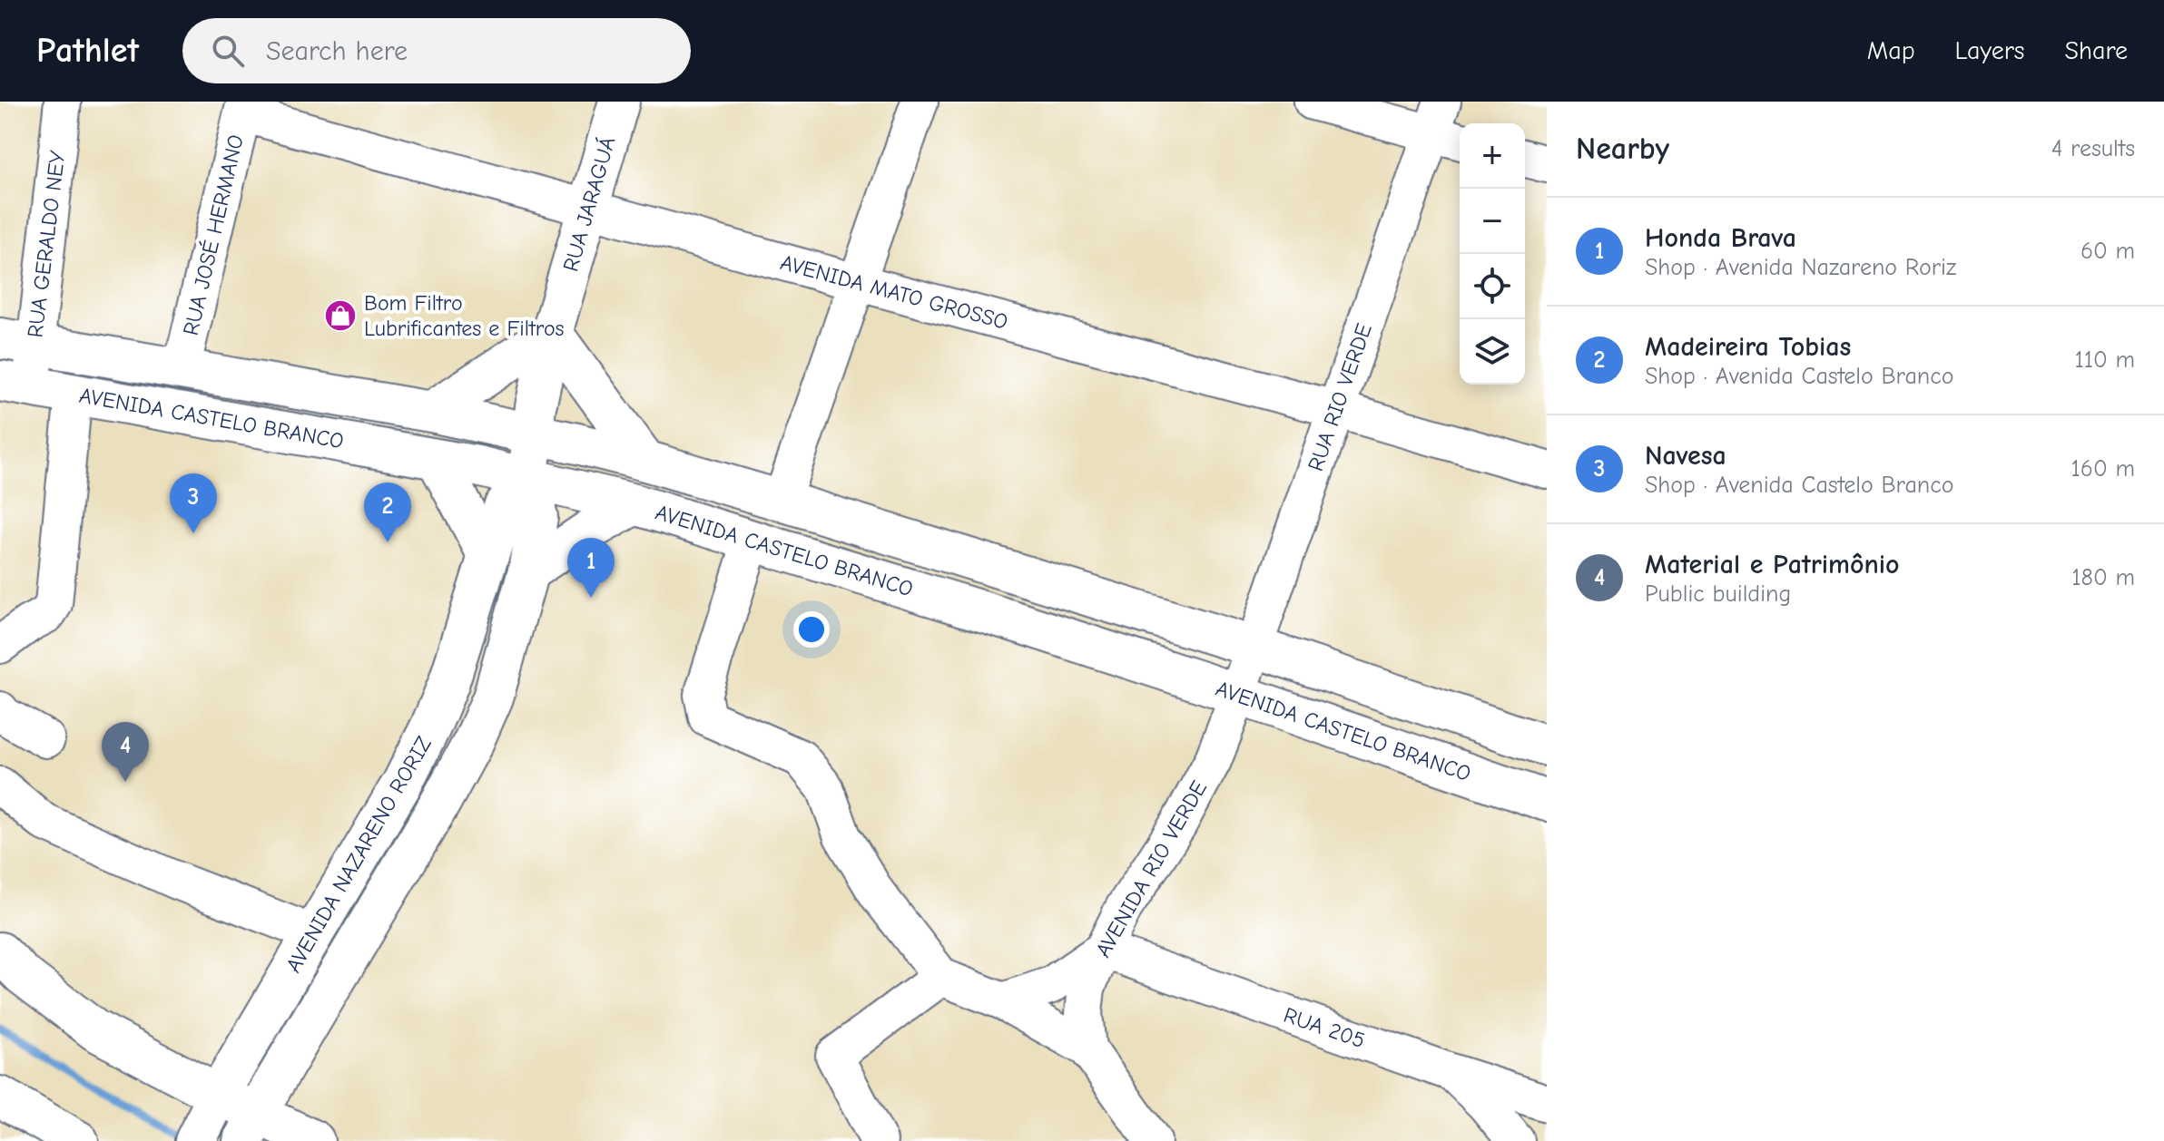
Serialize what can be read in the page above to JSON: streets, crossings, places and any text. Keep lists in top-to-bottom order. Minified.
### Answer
{"streets":{"main road":["RUA JARAGUÁ","AVENIDA CASTELO BRANCO","AVENIDA NAZARENO RORIZ"],"street":["RUA JOSÉ HERMANO","RUA GERALDO NEY","AVENIDA MATO GROSSO","RUA RIO VERDE","AVENIDA RIO VERDE","RUA 205"]},"crossings":[["RUA JARAGUÁ","AVENIDA MATO GROSSO"],["RUA JARAGUÁ","AVENIDA CASTELO BRANCO"],["RUA JARAGUÁ","AVENIDA NAZARENO RORIZ"],["RUA JOSÉ HERMANO","AVENIDA MATO GROSSO"],["RUA JOSÉ HERMANO","AVENIDA CASTELO BRANCO"],["RUA GERALDO NEY","AVENIDA CASTELO BRANCO"],["AVENIDA MATO GROSSO","RUA RIO VERDE"],["RUA RIO VERDE","AVENIDA CASTELO BRANCO"],["RUA RIO VERDE","AVENIDA RIO VERDE"],["AVENIDA CASTELO BRANCO","AVENIDA NAZARENO RORIZ"],["AVENIDA CASTELO BRANCO","AVENIDA RIO VERDE"],["AVENIDA RIO VERDE","RUA 205"]],"places":{"shop":["Bom Filtro Lubrificantes e Filtros"]},"page":{"header":"Pathlet","search":"Search here","nav":["Map","Layers","Share"],"heading":["Nearby","4 results"],"map_buttons":["+","−"],"list":[{"mark":"1","name":"Honda Brava","note":"Shop · Avenida Nazareno Roriz","value":"60 m"},{"mark":"2","name":"Madeireira Tobias","note":"Shop · Avenida Castelo Branco","value":"110 m"},{"mark":"3","name":"Navesa","note":"Shop · Avenida Castelo Branco","value":"160 m"},{"mark":"4","name":"Material e Patrimônio","note":"Public building","value":"180 m"}],"pins":["3","2","1","4"]}}
